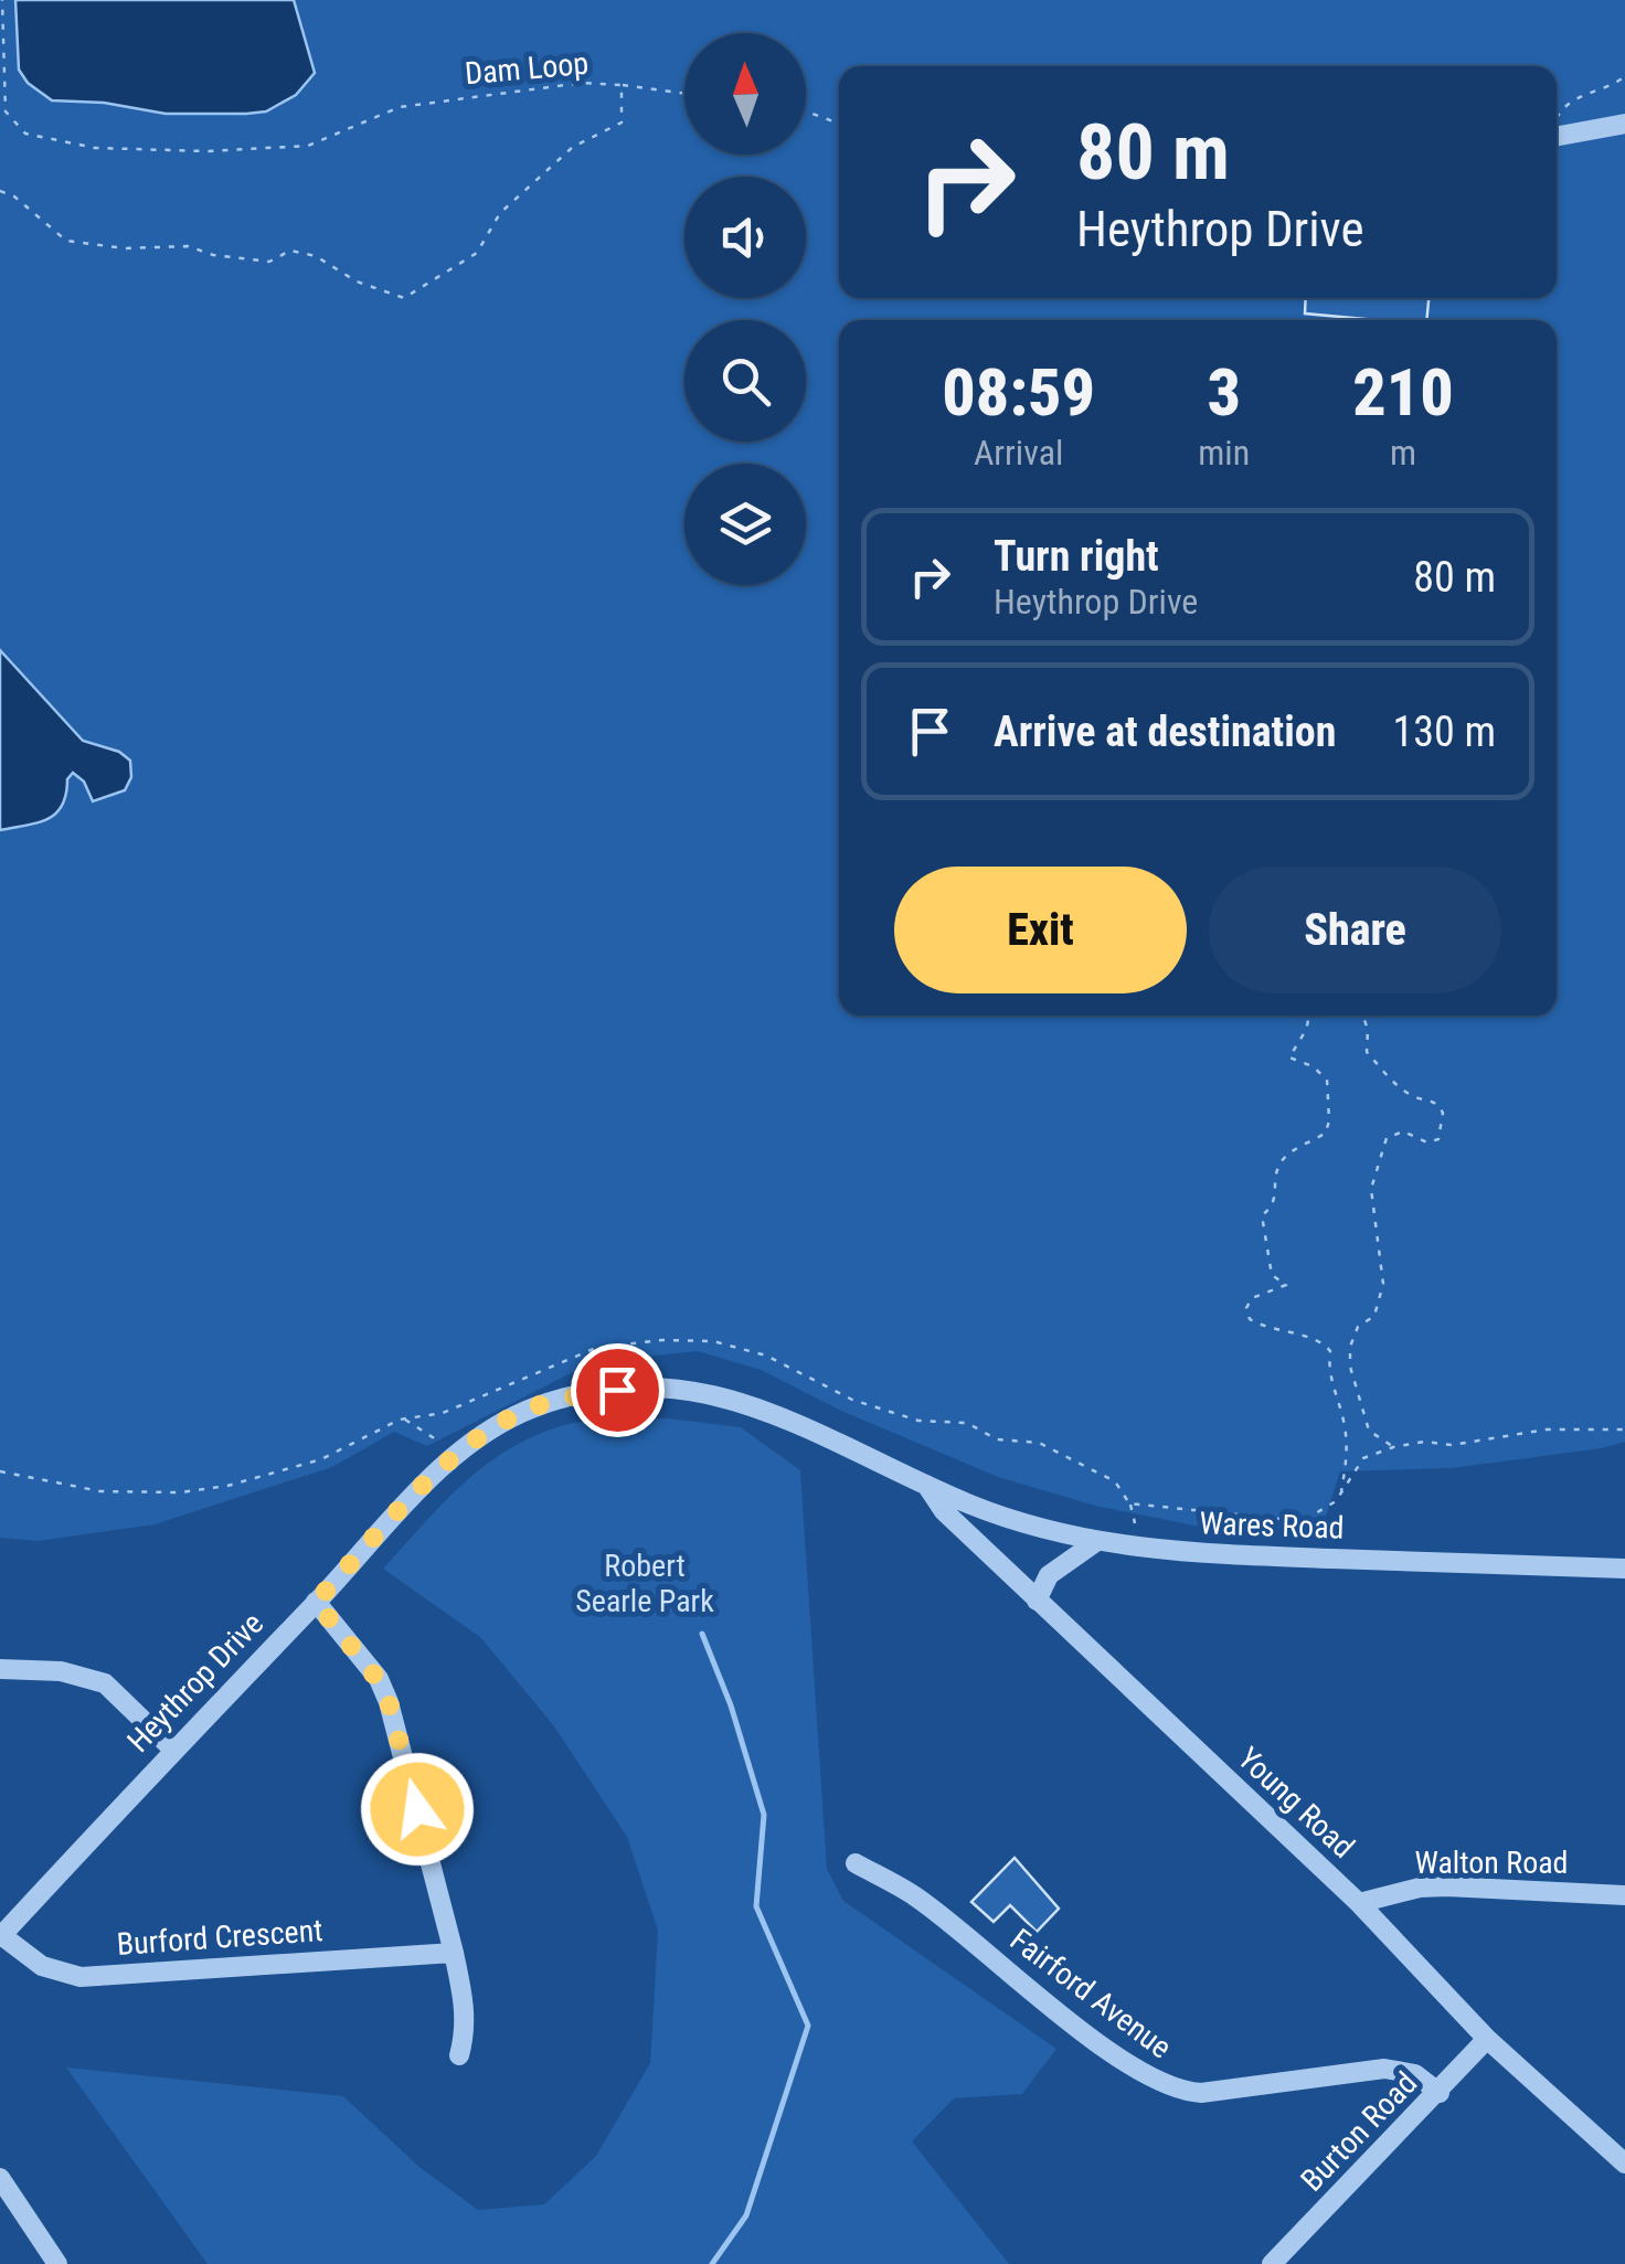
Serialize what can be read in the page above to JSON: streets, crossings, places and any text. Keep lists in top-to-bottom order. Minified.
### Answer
{"streets":{"street":["Wares Road","Heythrop Drive","Young Road","Walton Road","Burford Crescent","Fairford Avenue","Burton Road"],"path":["Dam Loop"]},"crossings":[["Wares Road","Heythrop Drive"],["Wares Road","Young Road"],["Heythrop Drive","Young Road"],["Heythrop Drive","Burford Crescent"],["Young Road","Walton Road"],["Young Road","Burton Road"],["Fairford Avenue","Burton Road"]],"parks":["Robert Searle Park"],"north":"top","page":{"turn":["80 m","Heythrop Drive"],"eta":["08:59","Arrival","3","min","210","m"],"list":[{"name":"Turn right","note":"Heythrop Drive","value":"80 m"},{"name":"Arrive at destination","value":"130 m"}],"buttons":["Exit","Share"]}}
